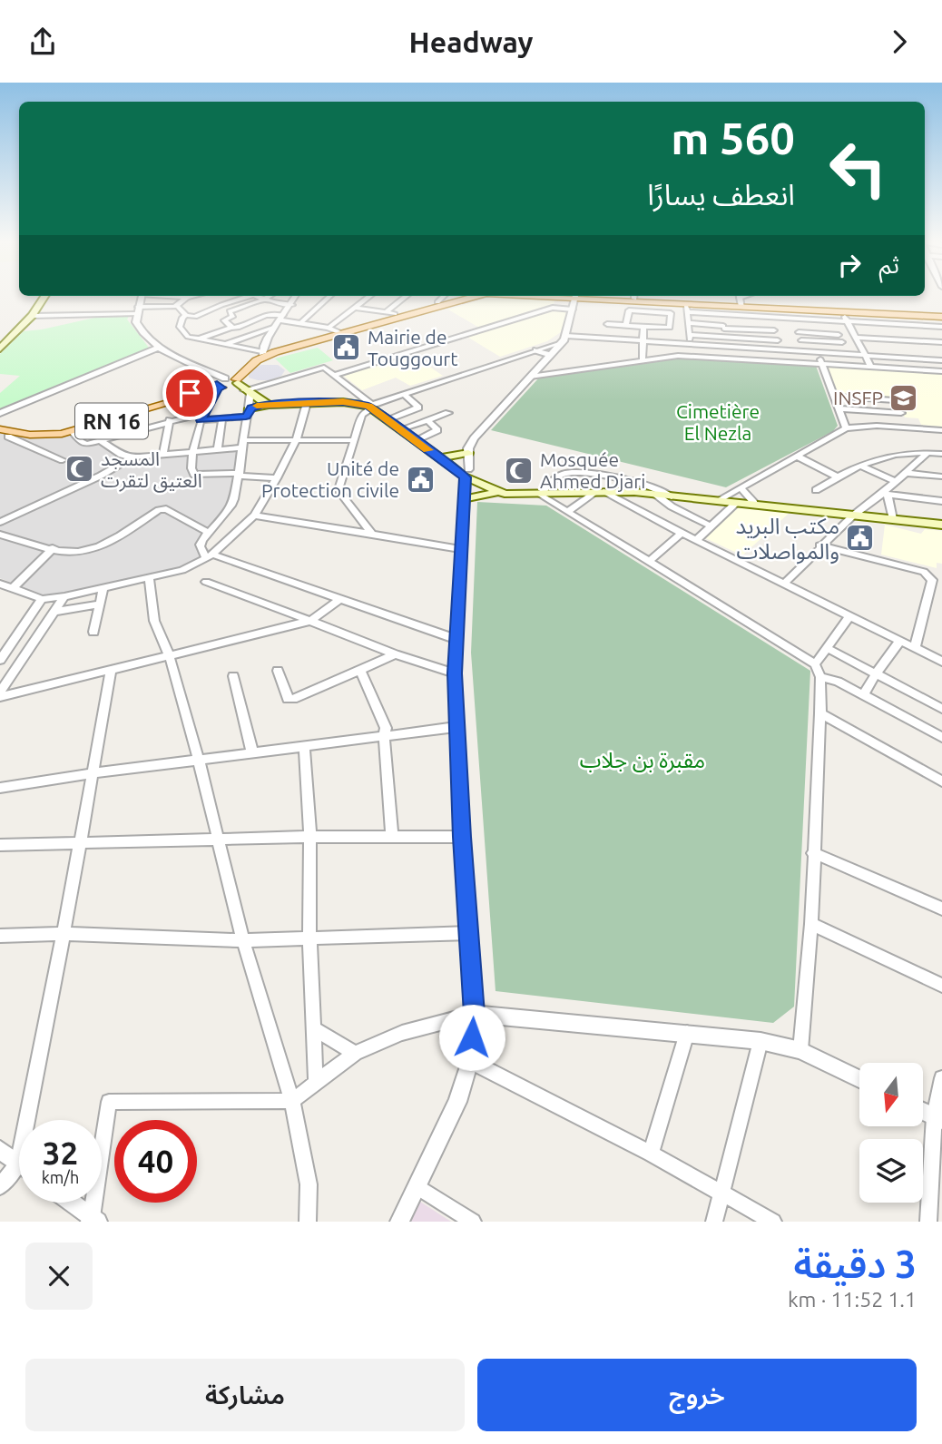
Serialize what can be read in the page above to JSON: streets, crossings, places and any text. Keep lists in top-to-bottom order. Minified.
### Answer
{"streets":{"main road":["RN 16"]},"parks":["Cimetière El Nezla","مقبرة بن جلاب"],"places":{"public building":["Mairie de Touggourt","Unité de Protection civile","مكتب البريد والمواصلات"],"school or university":["INSFP"],"mosque":["المسجد العتيق لتقرت","Mosquée Ahmed Djari"]},"north":"bottom","page":{"header":"Headway","turn":["560 m","انعطف يسارًا"],"then":"ثم","speed":"32 km/h","limit":"40","heading":["3 دقيقة","1.1 km · 11:52"],"buttons":["خروج","مشاركة"]}}
